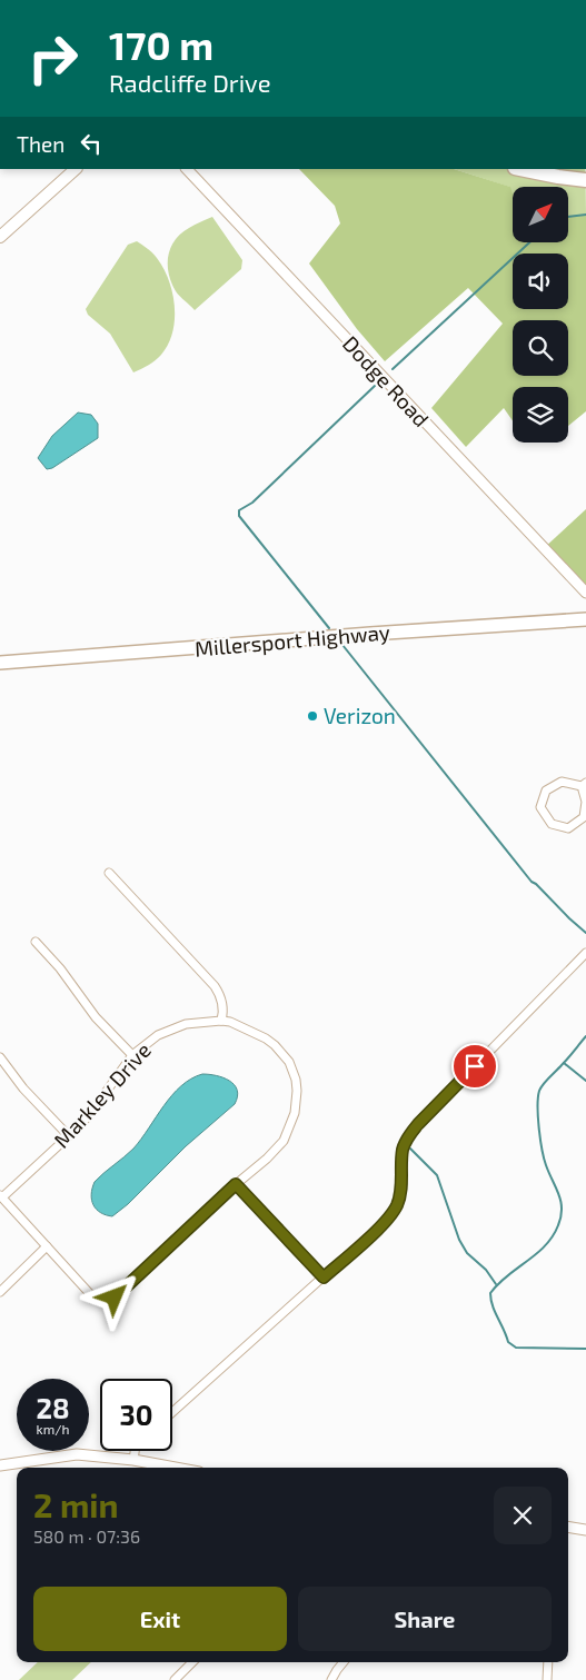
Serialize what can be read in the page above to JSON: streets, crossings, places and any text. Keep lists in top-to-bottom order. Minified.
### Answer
{"streets":{"main road":["Millersport Highway"],"street":["Dodge Road","Markley Drive"]},"places":["Verizon"],"north":"top right","page":{"turn":["170 m","Radcliffe Drive"],"then":"Then","speed":"28 km/h","limit":"30","heading":["2 min","580 m · 07:36"],"buttons":["Exit","Share"]}}
